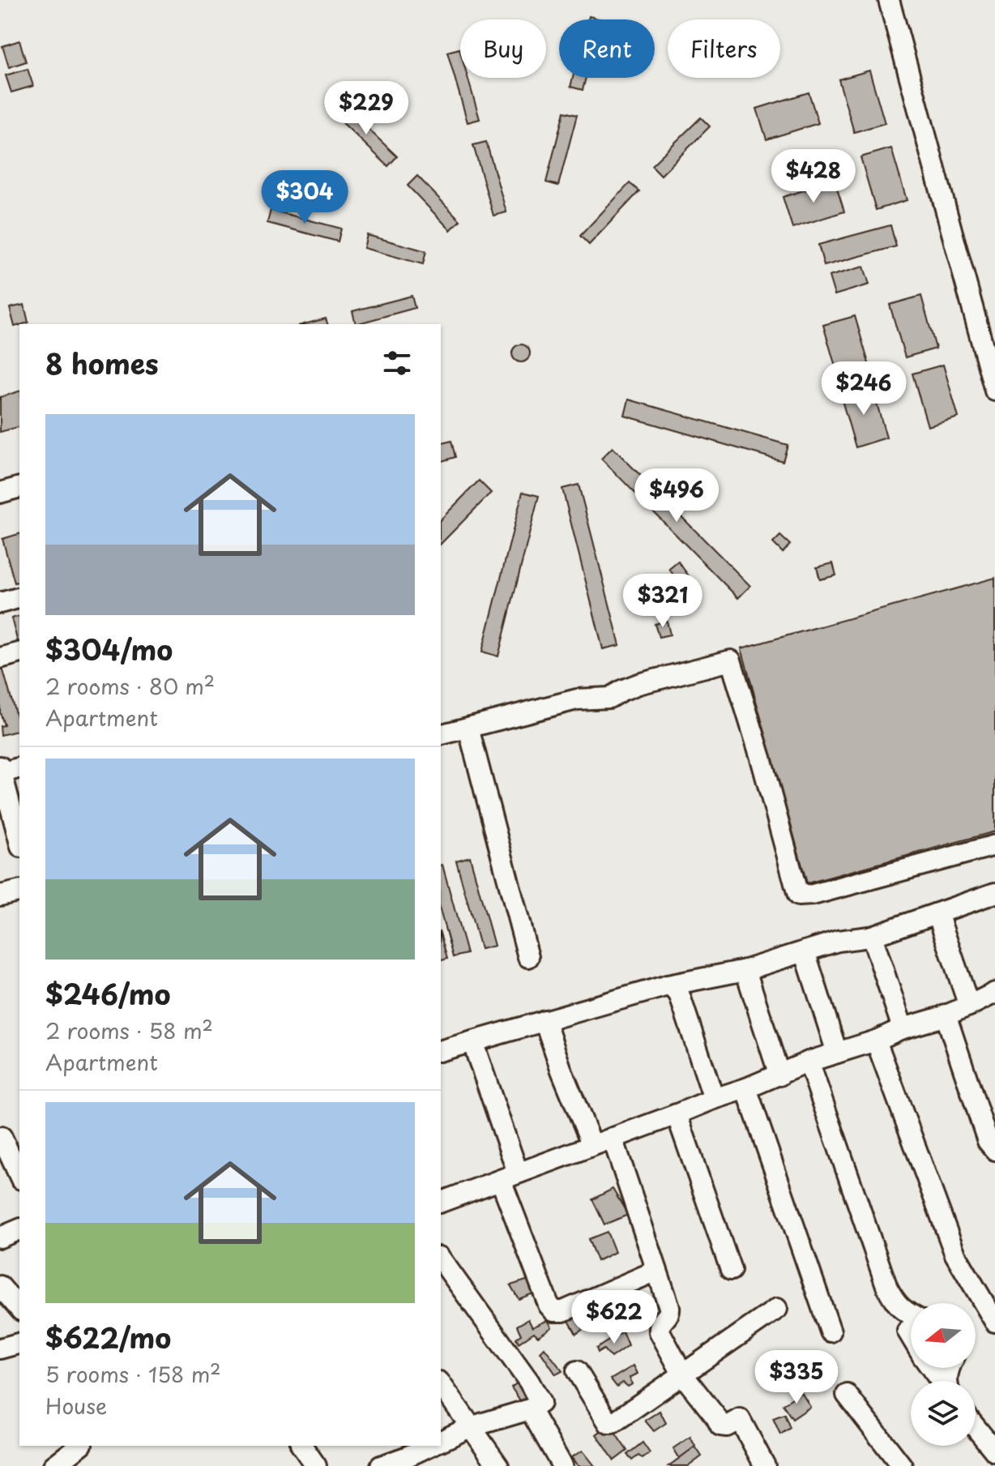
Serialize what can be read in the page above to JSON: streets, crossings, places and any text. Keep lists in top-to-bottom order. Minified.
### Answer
{"north":"left","page":{"chip":["Buy","Rent","Filters"],"price":["$229","$428","$304","$246","$496","$321","$622","$335"],"heading":"8 homes","list":[{"name":"$304/mo","note":"2 rooms · 80 m² · Apartment"},{"name":"$246/mo","note":"2 rooms · 58 m² · Apartment"},{"name":"$622/mo","note":"5 rooms · 158 m² · House"}]}}
